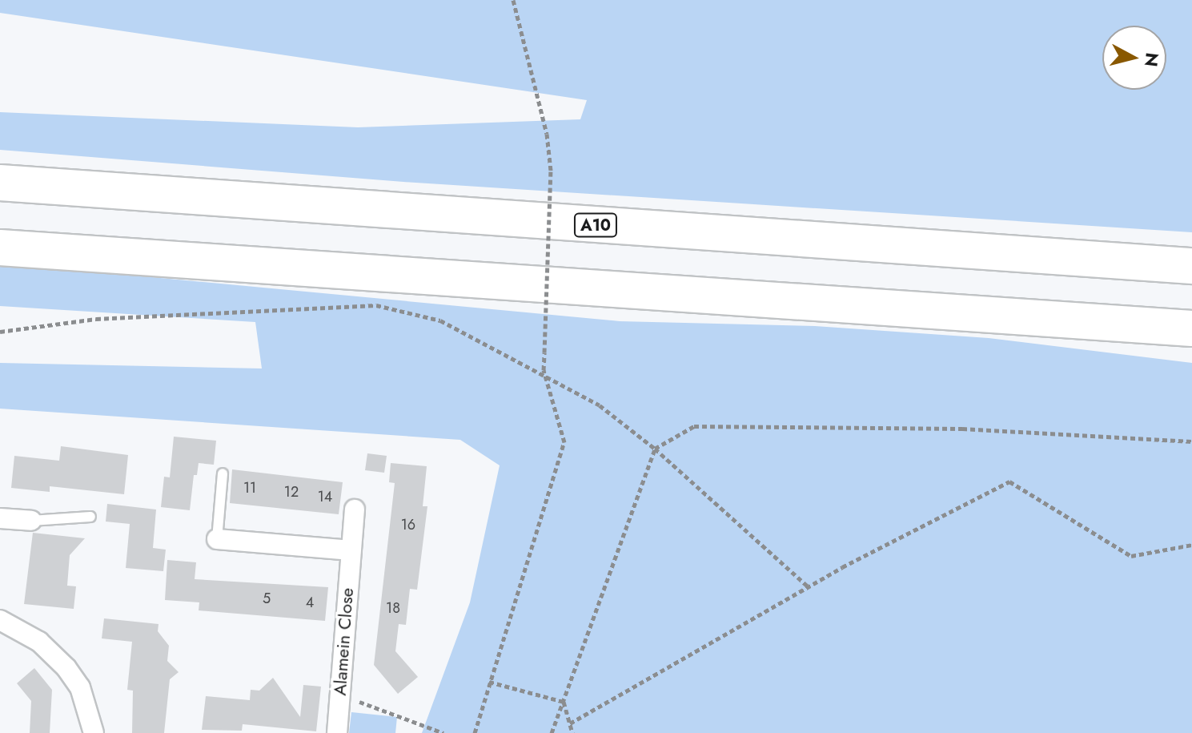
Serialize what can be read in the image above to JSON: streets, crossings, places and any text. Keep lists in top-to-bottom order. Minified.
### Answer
{"streets":{"highway":["A10"],"street":["Alamein Close"]},"house_numbers":["11","12","14","16","5","4","18"],"north":"right"}
